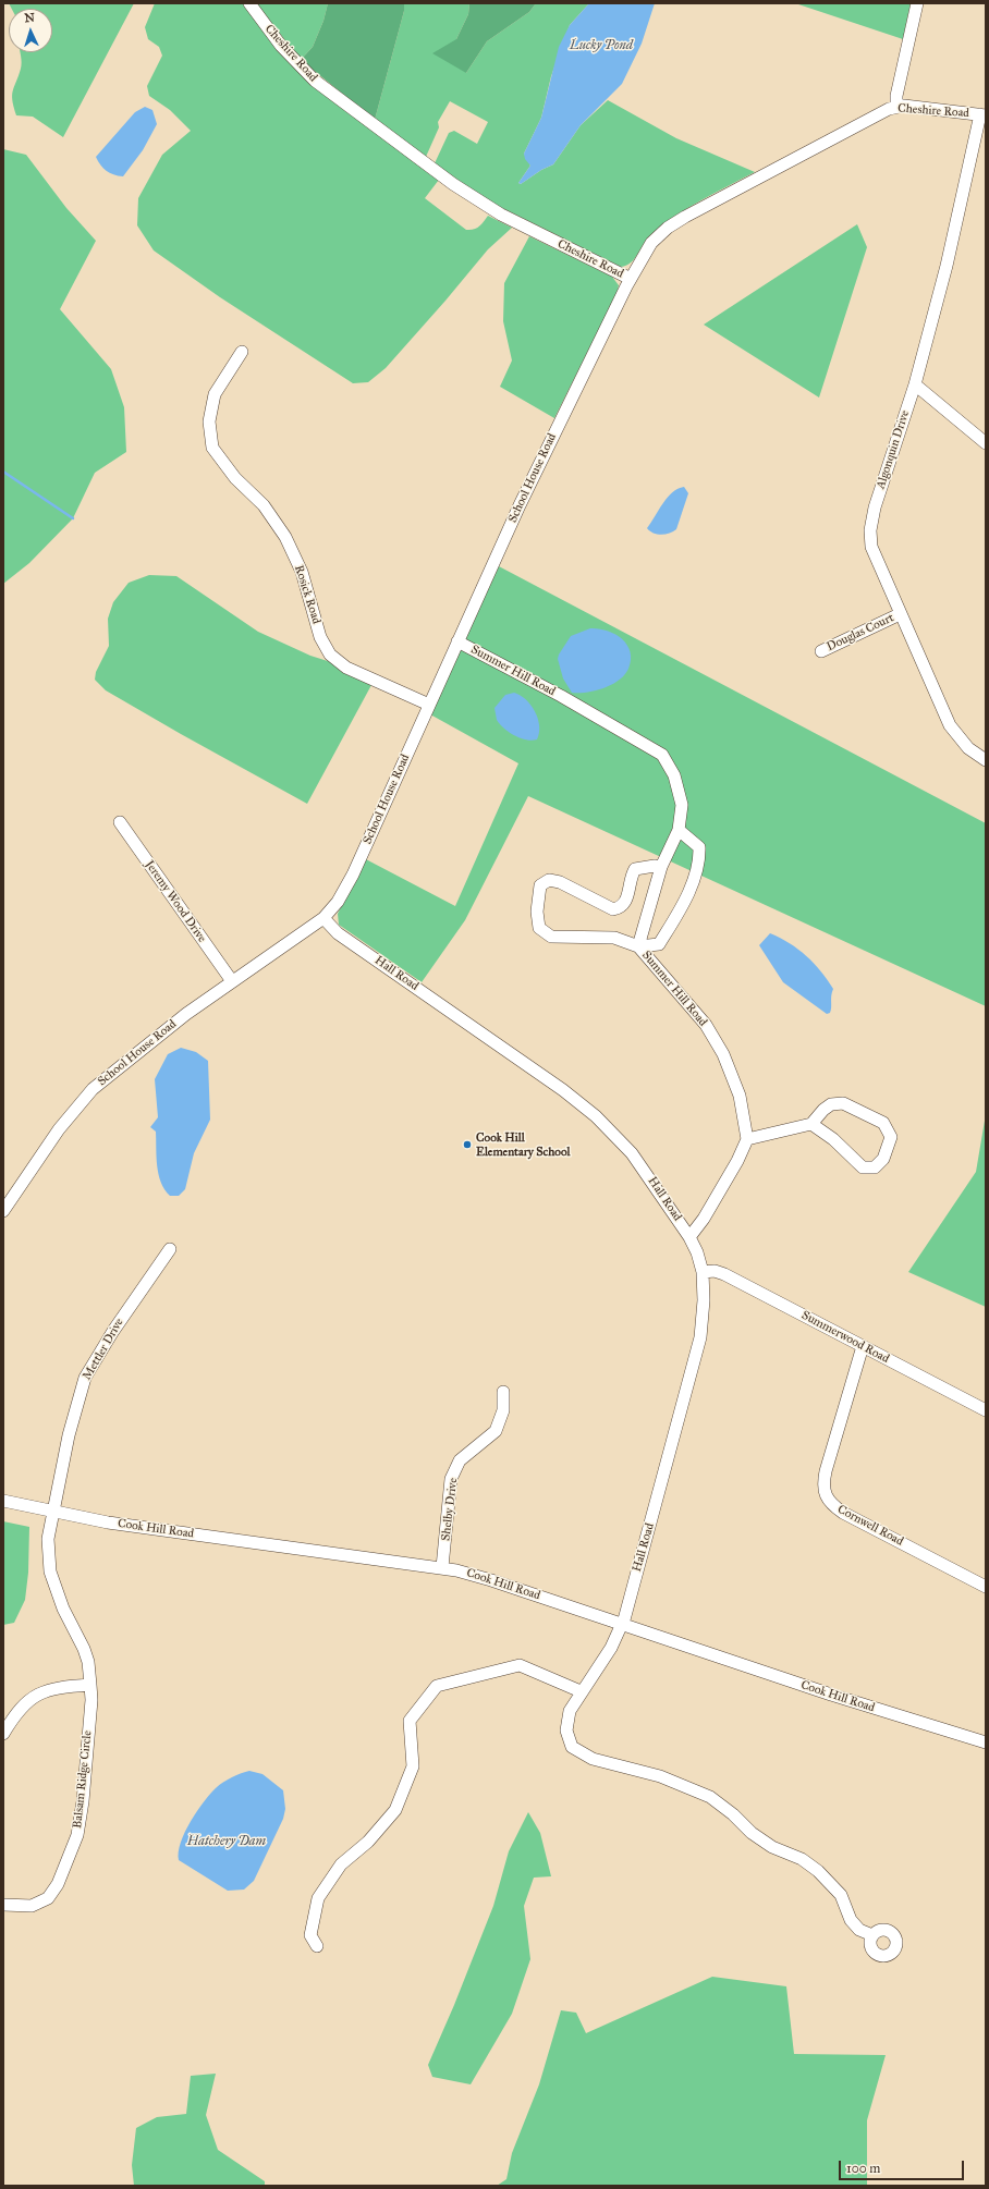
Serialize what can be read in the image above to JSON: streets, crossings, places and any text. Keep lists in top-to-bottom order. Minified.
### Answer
{"streets":{"street":["Cheshire Road","Algonquin Drive","School House Road","Rosick Road","Douglas Court","Summer Hill Road","Jeremy Wood Drive","Hall Road","Summerwood Road","Mettler Drive","Shelby Drive","Cornwell Road","Cook Hill Road","Balsam Ridge Circle"]},"crossings":[["Cheshire Road","Algonquin Drive"],["Cheshire Road","School House Road"],["Algonquin Drive","Douglas Court"],["School House Road","Rosick Road"],["School House Road","Summer Hill Road"],["School House Road","Jeremy Wood Drive"],["School House Road","Hall Road"],["Hall Road","Summerwood Road"],["Hall Road","Cook Hill Road"],["Summerwood Road","Cornwell Road"],["Mettler Drive","Cook Hill Road"],["Mettler Drive","Balsam Ridge Circle"],["Shelby Drive","Cook Hill Road"],["Cook Hill Road","Balsam Ridge Circle"]],"water":["Lucky Pond","Hatchery Dam"],"places":["Cook Hill Elementary School"],"scale_bar":"100 m","north":"top"}
